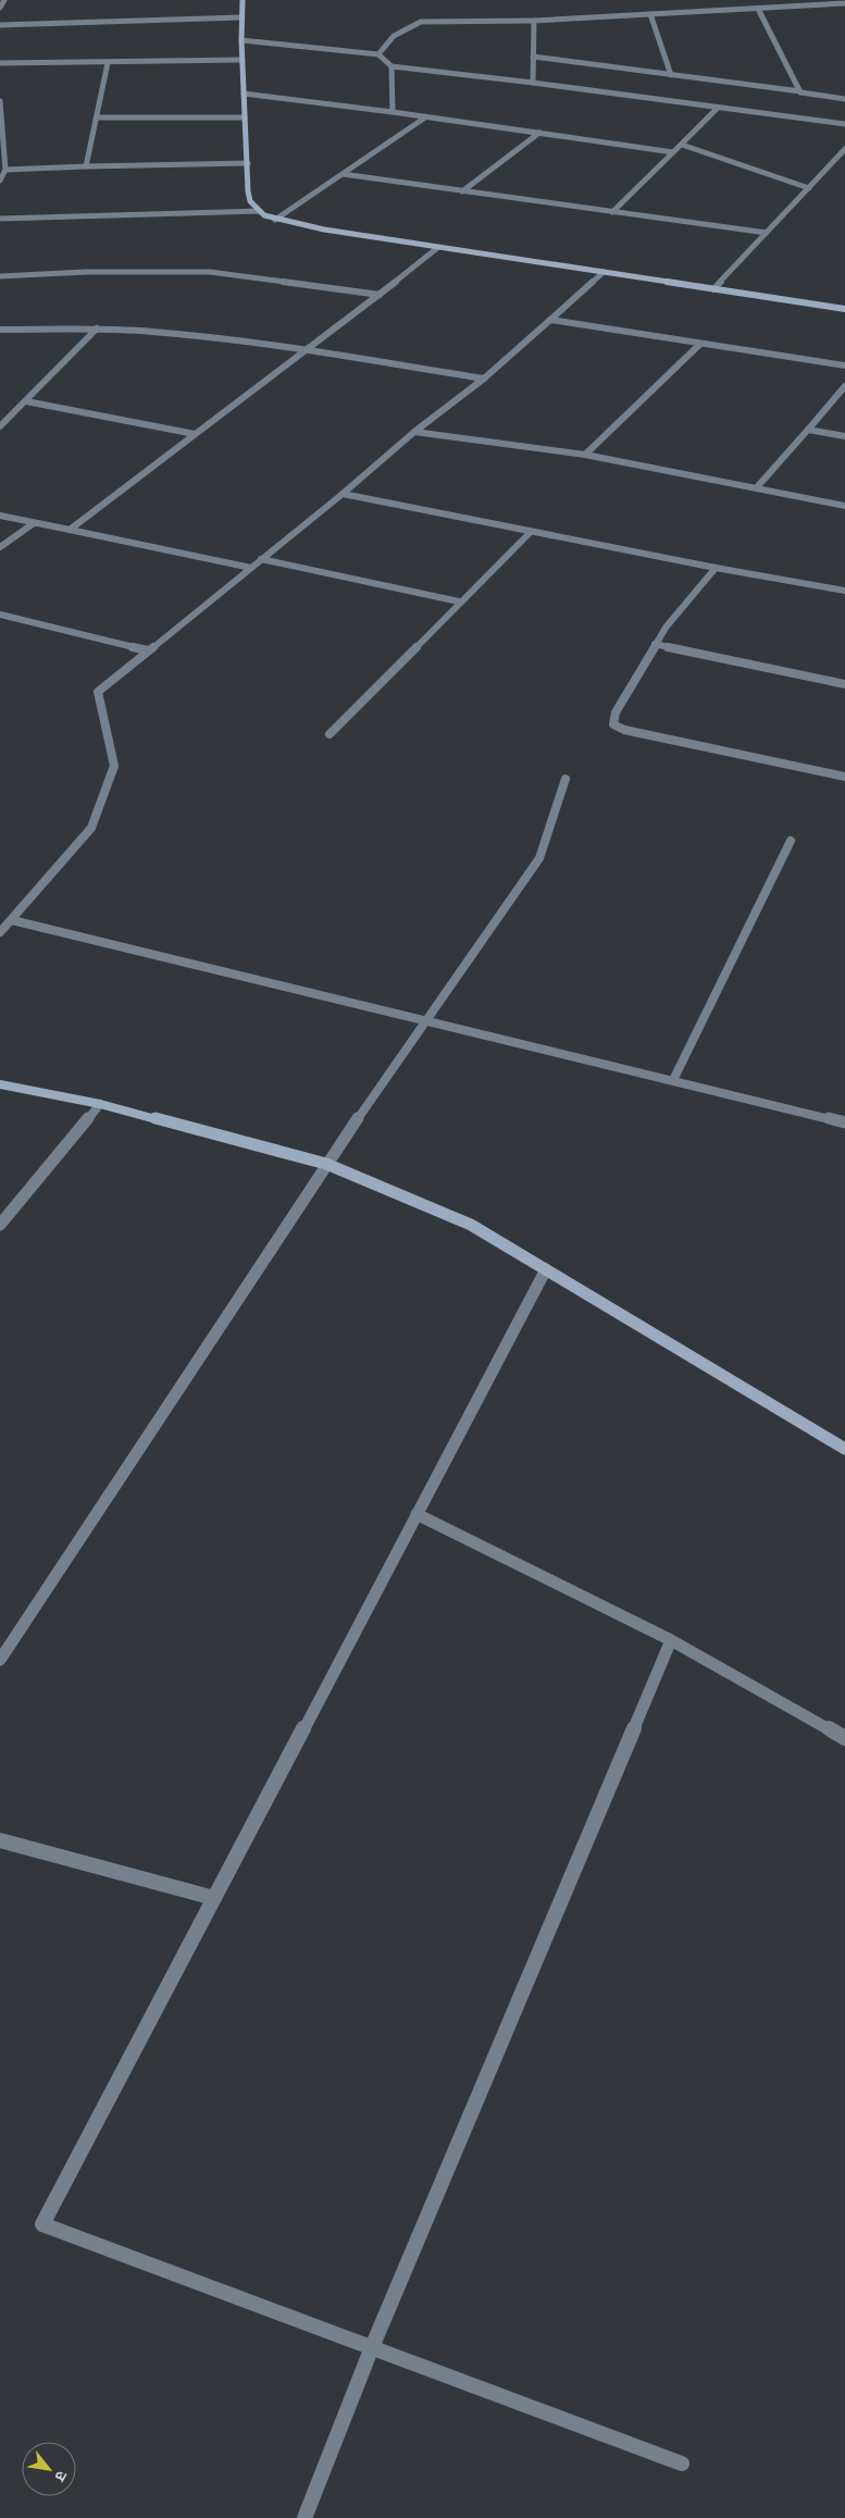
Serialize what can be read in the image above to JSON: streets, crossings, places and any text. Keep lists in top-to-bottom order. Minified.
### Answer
{"north":"bottom right"}
